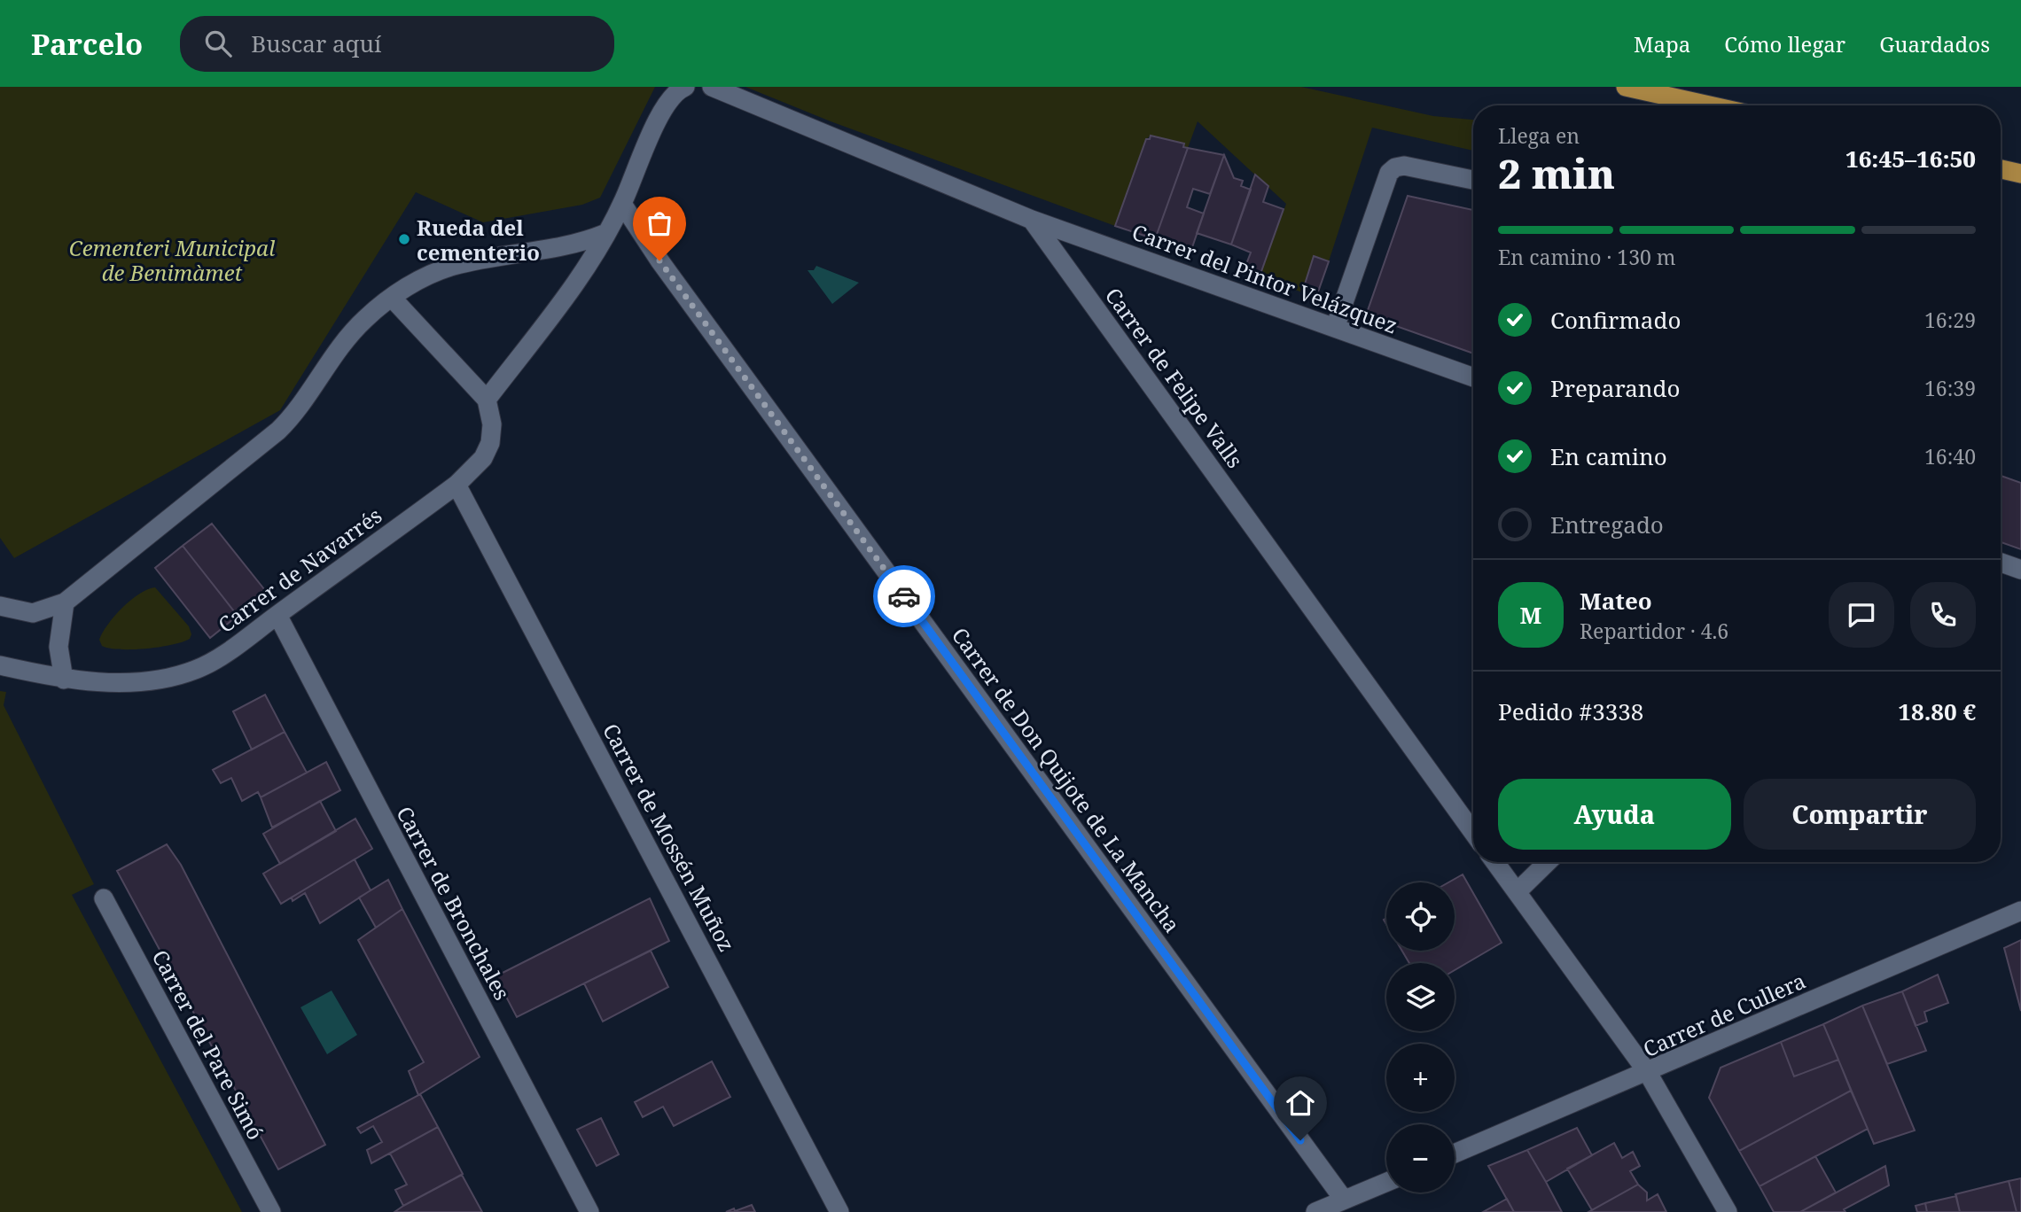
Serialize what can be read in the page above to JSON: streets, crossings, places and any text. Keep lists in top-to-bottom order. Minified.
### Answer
{"streets":{"street":["Carrer del Pintor Velázquez","Carrer de Felipe Valls","Carrer de Navarrés","Carrer de Don Quijote de La Mancha","Carrer de Mossén Muñoz","Carrer de Bronchales","Carrer de Cullera","Carrer del Pare Simó"]},"crossings":[["Carrer del Pintor Velázquez","Carrer de Felipe Valls"],["Carrer de Navarrés","Carrer de Mossén Muñoz"],["Carrer de Navarrés","Carrer de Bronchales"]],"parks":["Cementeri Municipal de Benimàmet"],"places":["Rueda del cementerio"],"page":{"header":"Parcelo","search":"Buscar aquí","nav":["Mapa","Cómo llegar","Guardados"],"heading":["2 min","Llega en","16:45–16:50"],"panel":["Mateo","Repartidor · 4.6","Pedido #3338","18.80 €"],"bar":"En camino · 130 m","list":[["Confirmado","16:29"],["Preparando","16:39"],["En camino","16:40"],"Entregado"],"round":"M","buttons":["Ayuda","Compartir"],"map_buttons":["+","−"]}}
